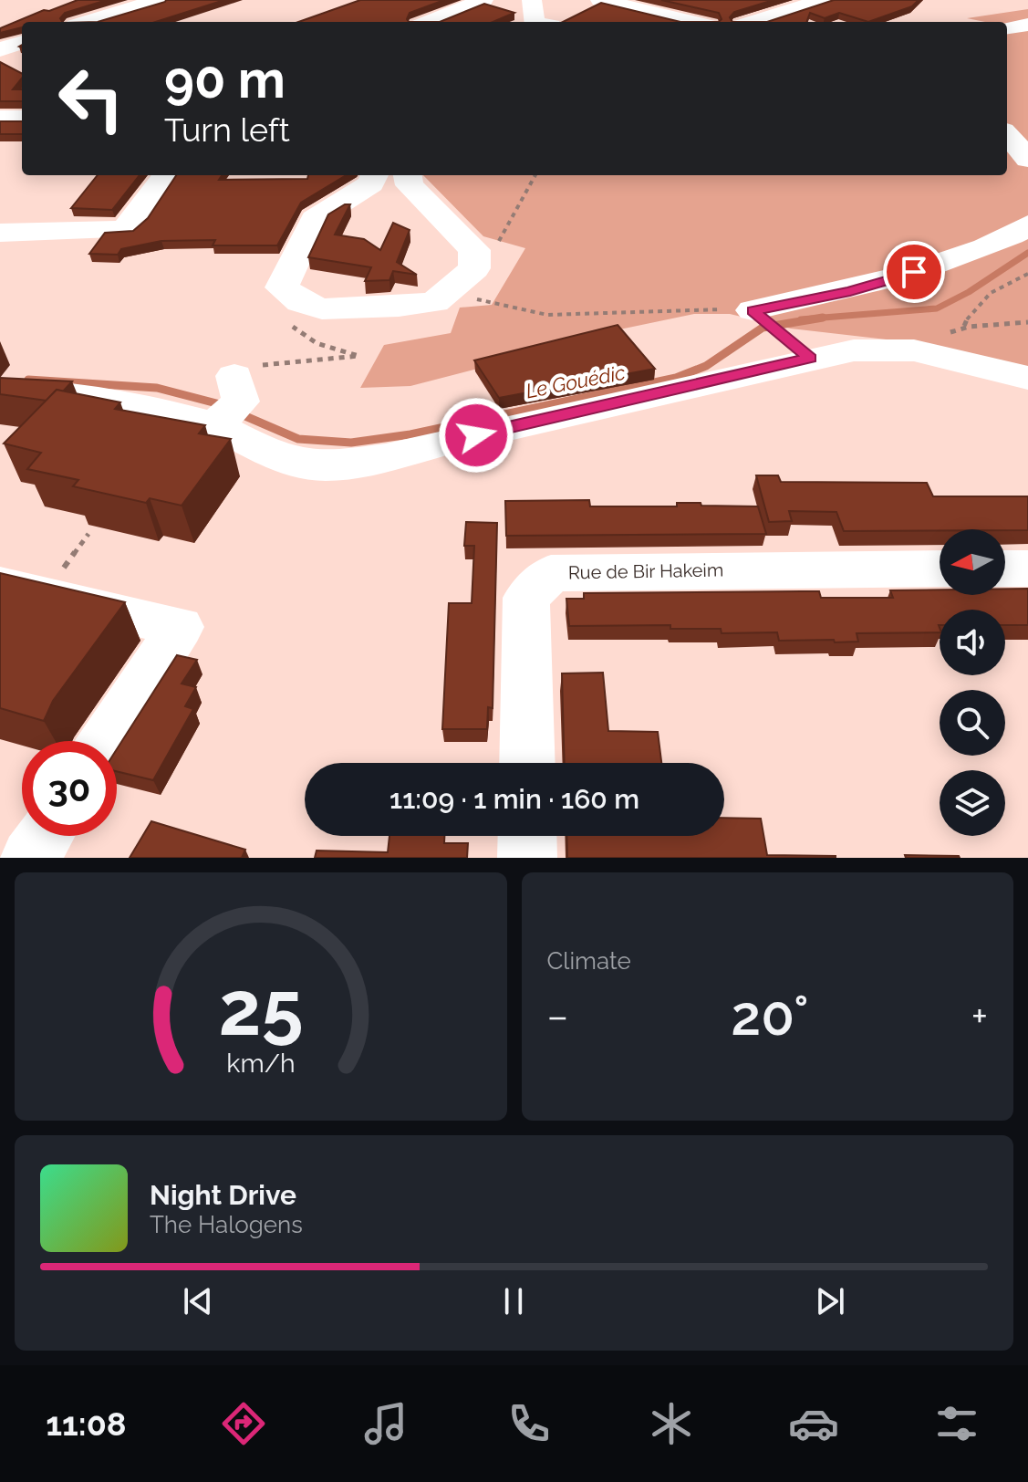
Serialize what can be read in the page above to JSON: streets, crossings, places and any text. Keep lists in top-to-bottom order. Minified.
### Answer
{"streets":{"street":["Rue de Bir Hakeim"]},"water":["Le Gouédic"],"north":"left","page":{"turn":["90 m","Turn left"],"limit":"30","trip":"11:09 · 1 min · 160 m","tile":"Climate","heat":["−","20°","+"],"song":["Night Drive","The Halogens"],"tabs":"11:08","gauge":["25","km/h"]}}
